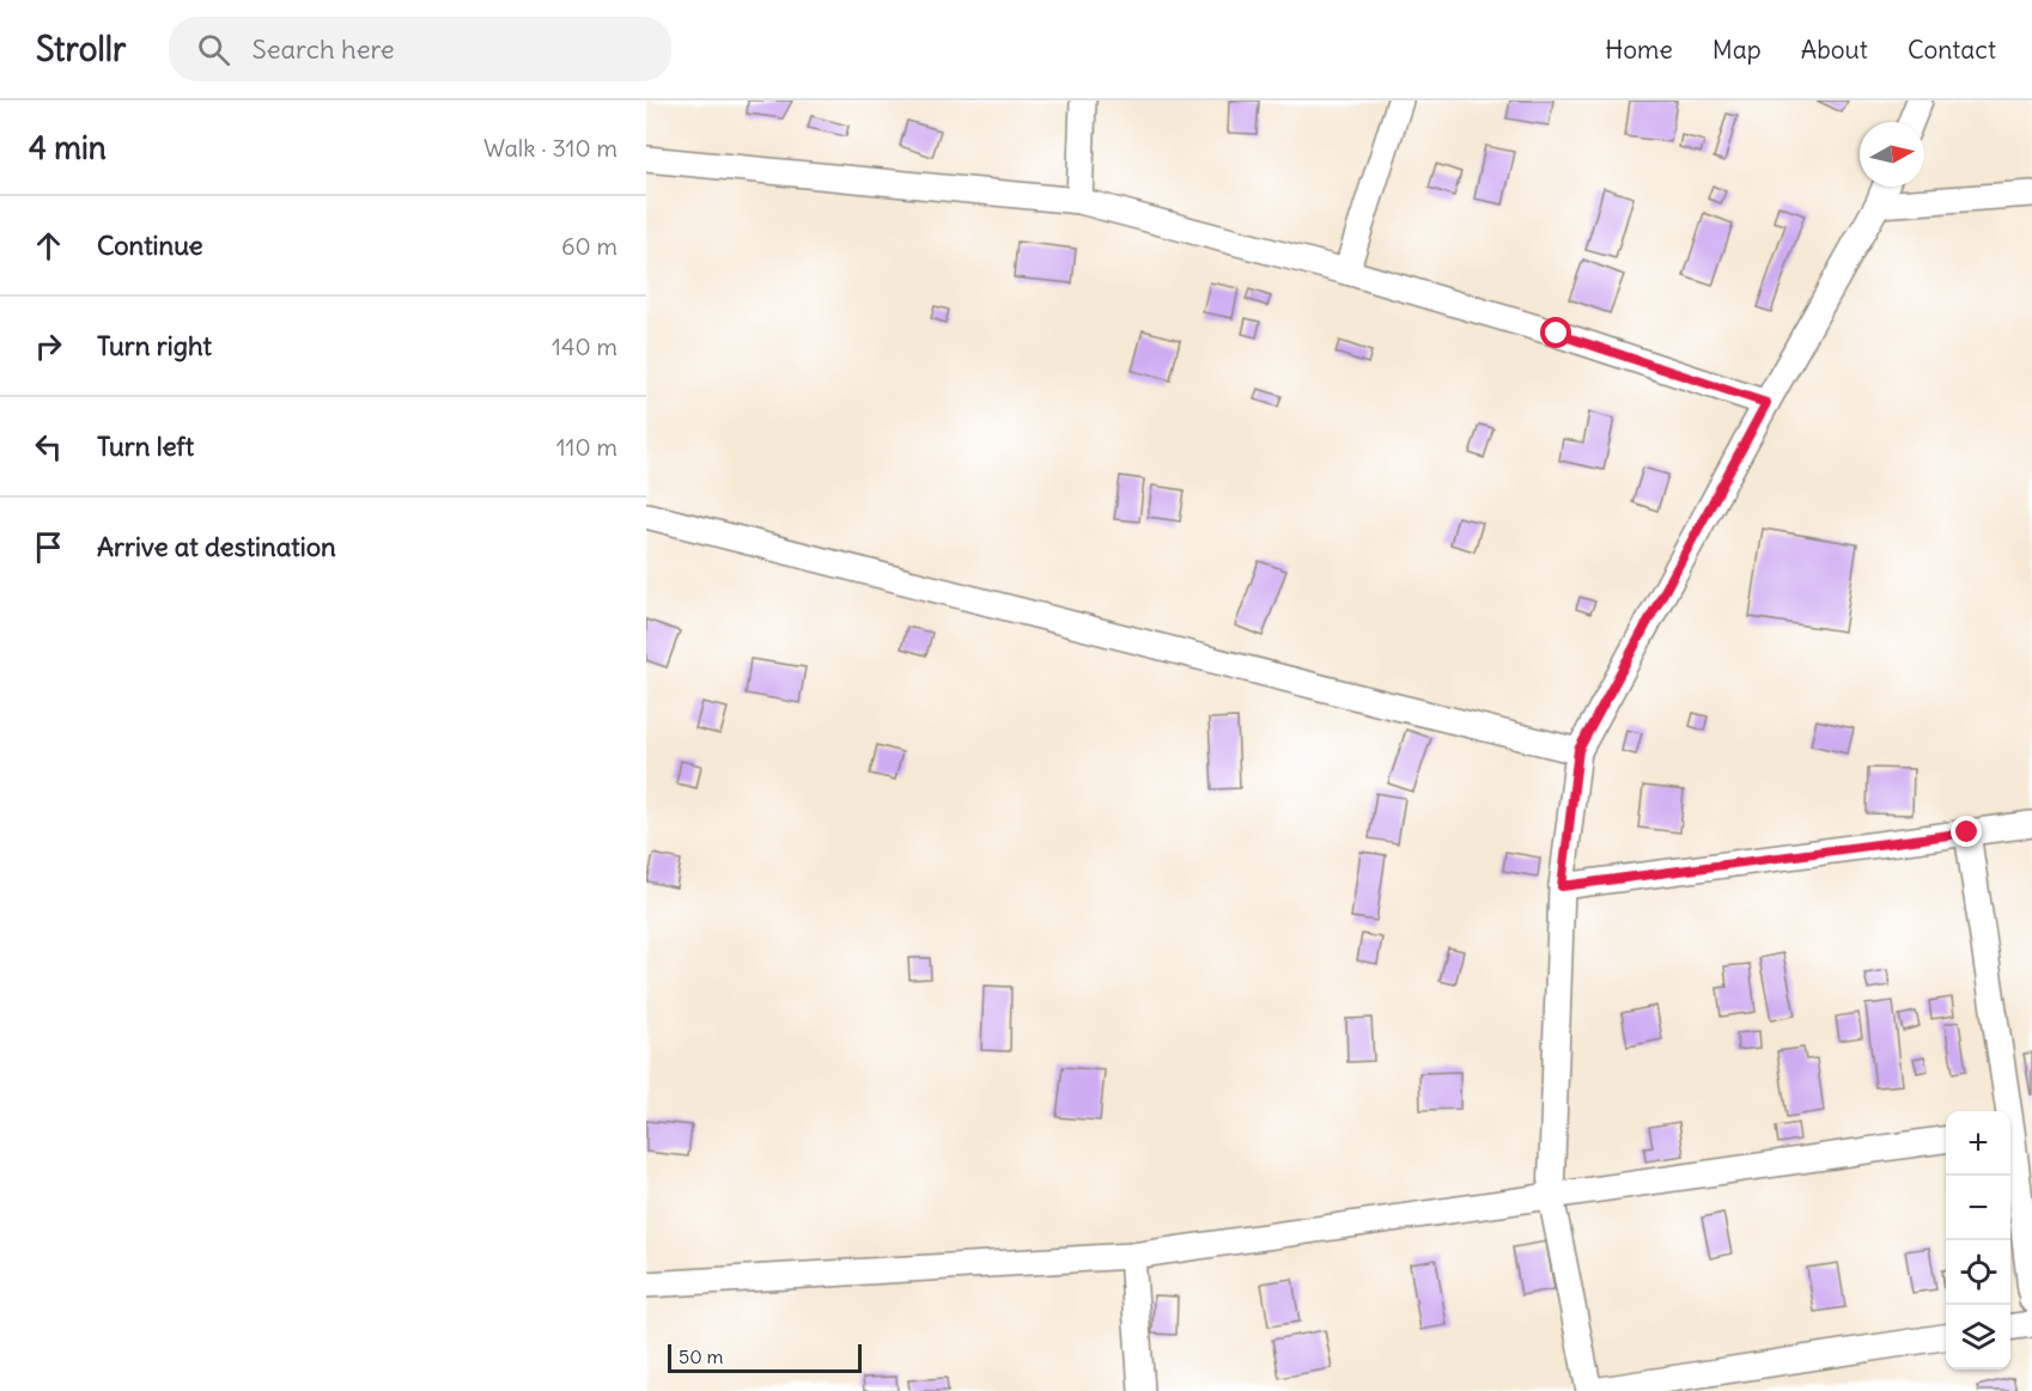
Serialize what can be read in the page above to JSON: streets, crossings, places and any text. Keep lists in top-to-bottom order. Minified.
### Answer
{"scale_bar":"50 m","north":"right","page":{"header":"Strollr","search":"Search here","nav":["Home","Map","About","Contact"],"heading":["4 min","Walk · 310 m"],"list":[["Continue","60 m"],["Turn right","140 m"],["Turn left","110 m"],"Arrive at destination"],"map_buttons":["+","−"],"scale":"50 m"}}
